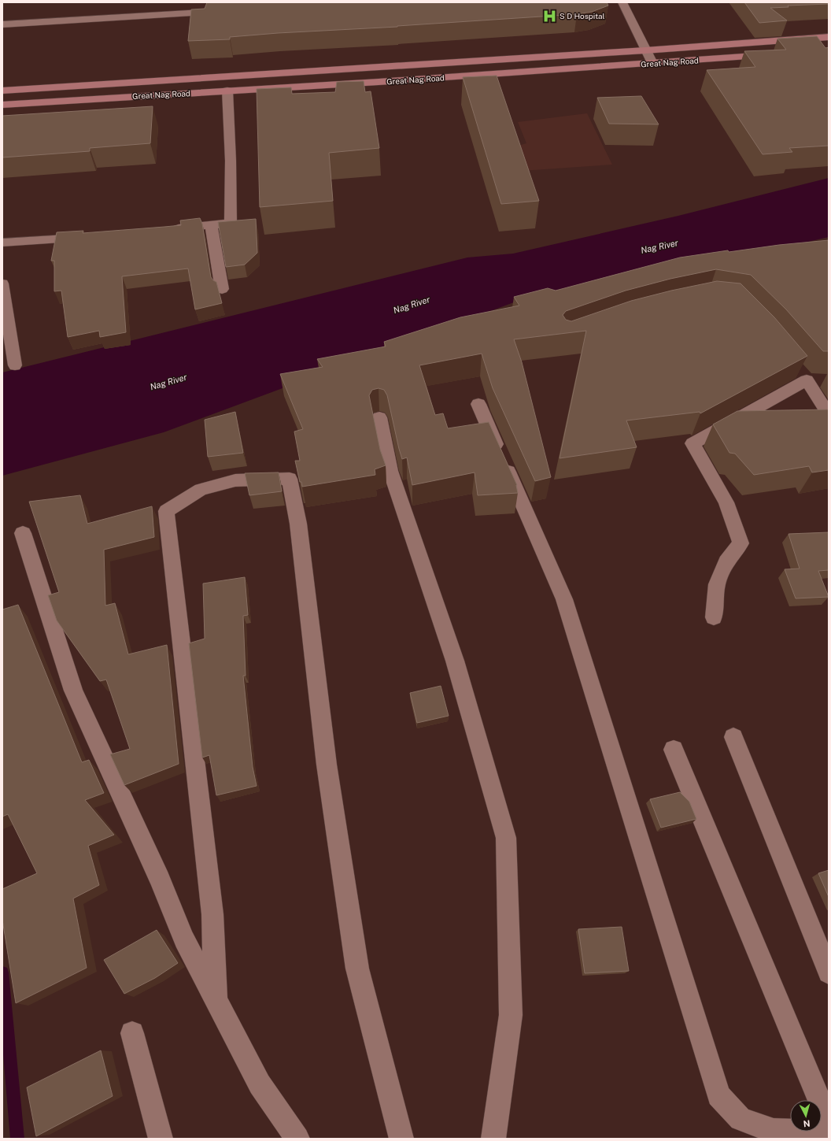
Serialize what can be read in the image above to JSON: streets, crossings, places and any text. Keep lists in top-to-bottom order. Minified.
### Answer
{"streets":{"main road":["Great Nag Road"]},"water":["Nag River"],"places":{"hospital":["S D Hospital"]},"north":"bottom"}
